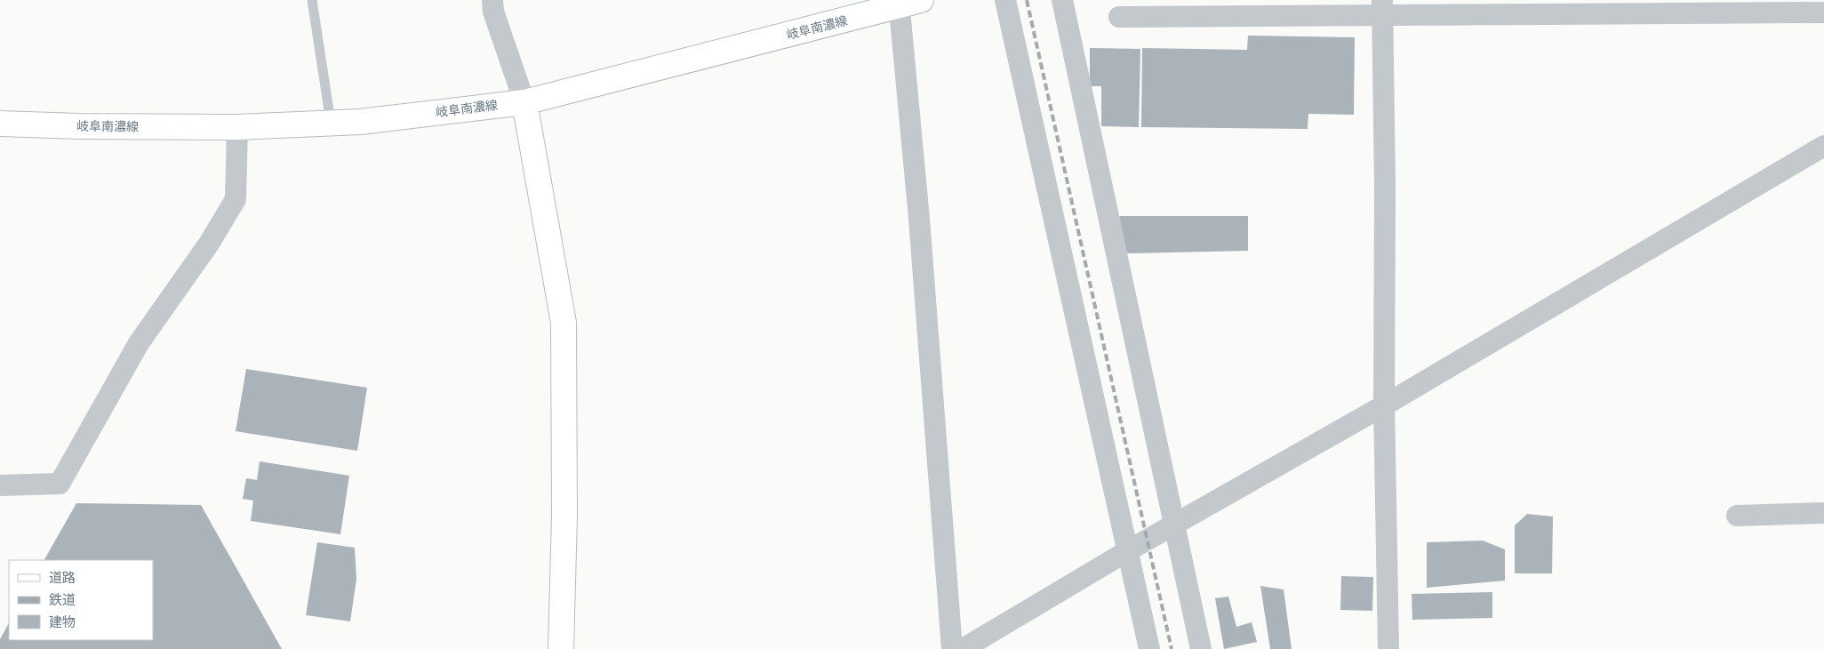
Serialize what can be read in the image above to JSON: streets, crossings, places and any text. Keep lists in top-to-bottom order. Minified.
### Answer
{"streets":{"main road":["岐阜南濃線"]},"legend":["道路","鉄道","建物"]}
